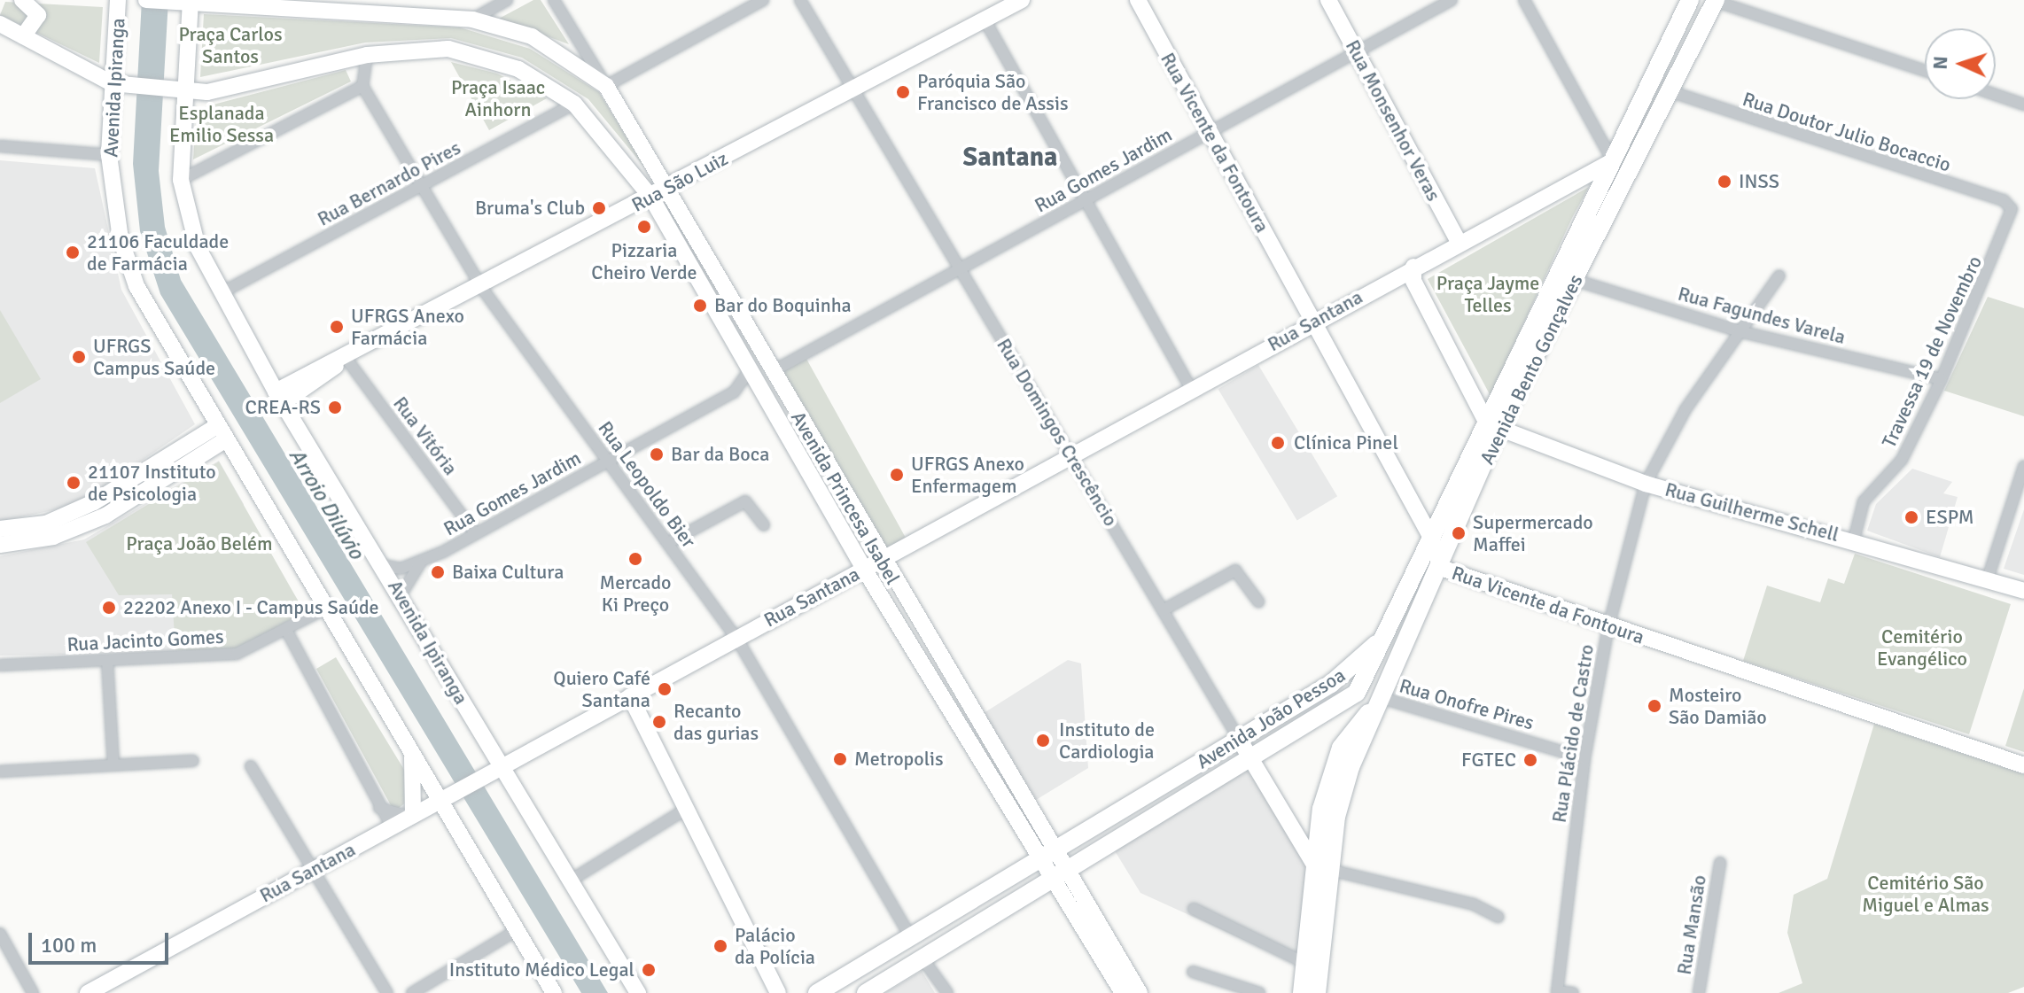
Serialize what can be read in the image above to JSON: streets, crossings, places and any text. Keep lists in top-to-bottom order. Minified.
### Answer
{"streets":{"main road":["Avenida Ipiranga","Rua Monsenhor Veras","Rua Vicente da Fontoura","Rua São Luiz","Rua Santana","Avenida Bento Gonçalves","Rua Domingos Crescêncio","Avenida Princesa Isabel","Rua Guilherme Schell","Avenida João Pessoa"],"street":["Rua Doutor Julio Bocaccio","Rua Gomes Jardim","Rua Bernardo Pires","Rua Fagundes Varela","Travessa 19 de Novembro","Rua Vitória","Rua Leopoldo Bier","Rua Jacinto Gomes","Rua Onofre Pires","Rua Plácido de Castro","Rua Mansão"]},"crossings":[["Avenida Ipiranga","Rua Gomes Jardim"],["Avenida Ipiranga","Rua São Luiz"],["Avenida Ipiranga","Rua Bernardo Pires"],["Avenida Ipiranga","Rua Santana"],["Avenida Ipiranga","Avenida Princesa Isabel"],["Avenida Ipiranga","Rua Jacinto Gomes"],["Rua Monsenhor Veras","Rua Gomes Jardim"],["Rua Monsenhor Veras","Rua Santana"],["Rua Doutor Julio Bocaccio","Travessa 19 de Novembro"],["Rua Doutor Julio Bocaccio","Avenida Bento Gonçalves"],["Rua Vicente da Fontoura","Rua Gomes Jardim"],["Rua Vicente da Fontoura","Rua Santana"],["Rua Vicente da Fontoura","Avenida Bento Gonçalves"],["Rua Vicente da Fontoura","Rua Plácido de Castro"],["Rua Gomes Jardim","Rua Domingos Crescêncio"],["Rua Gomes Jardim","Rua Vitória"],["Rua Gomes Jardim","Rua Leopoldo Bier"],["Rua Gomes Jardim","Avenida Princesa Isabel"],["Rua São Luiz","Rua Domingos Crescêncio"],["Rua São Luiz","Rua Vitória"],["Rua São Luiz","Rua Leopoldo Bier"],["Rua São Luiz","Avenida Princesa Isabel"],["Rua Bernardo Pires","Rua Leopoldo Bier"],["Rua Bernardo Pires","Avenida Princesa Isabel"],["Rua Fagundes Varela","Travessa 19 de Novembro"],["Rua Fagundes Varela","Avenida Bento Gonçalves"],["Rua Fagundes Varela","Rua Plácido de Castro"],["Rua Santana","Avenida Bento Gonçalves"],["Rua Santana","Rua Domingos Crescêncio"],["Rua Santana","Rua Leopoldo Bier"],["Rua Santana","Avenida Princesa Isabel"],["Travessa 19 de Novembro","Rua Guilherme Schell"],["Avenida Bento Gonçalves","Rua Domingos Crescêncio"],["Avenida Bento Gonçalves","Rua Guilherme Schell"],["Avenida Bento Gonçalves","Rua Onofre Pires"],["Avenida Bento Gonçalves","Avenida João Pessoa"],["Rua Domingos Crescêncio","Avenida João Pessoa"],["Rua Leopoldo Bier","Avenida João Pessoa"],["Avenida Princesa Isabel","Avenida João Pessoa"],["Rua Guilherme Schell","Rua Plácido de Castro"],["Rua Onofre Pires","Rua Plácido de Castro"]],"districts":["Santana"],"water":["Arroio Dilúvio"],"parks":["Praça Carlos Santos","Praça Isaac Ainhorn","Esplanada Emilio Sessa","Praça Jayme Telles","Praça João Belém","Cemitério Evangélico","Cemitério São Miguel e Almas"],"places":["Paróquia São Francisco de Assis","INSS","Bruma's Club","Pizzaria Cheiro Verde","21106 Faculdade de Farmácia","Bar do Boquinha","UFRGS Anexo Farmácia","UFRGS Campus Saúde","CREA-RS","Clínica Pinel","Bar da Boca","UFRGS Anexo Enfermagem","21107 Instituto de Psicologia","ESPM","Supermercado Maffei","Mercado Ki Preço","Baixa Cultura","22202 Anexo I - Campus Saúde","Quiero Café Santana","Mosteiro São Damião","Recanto das gurias","Instituto de Cardiologia","Metropolis","FGTEC","Palácio da Polícia","Instituto Médico Legal"],"scale_bar":"100 m","north":"left"}
